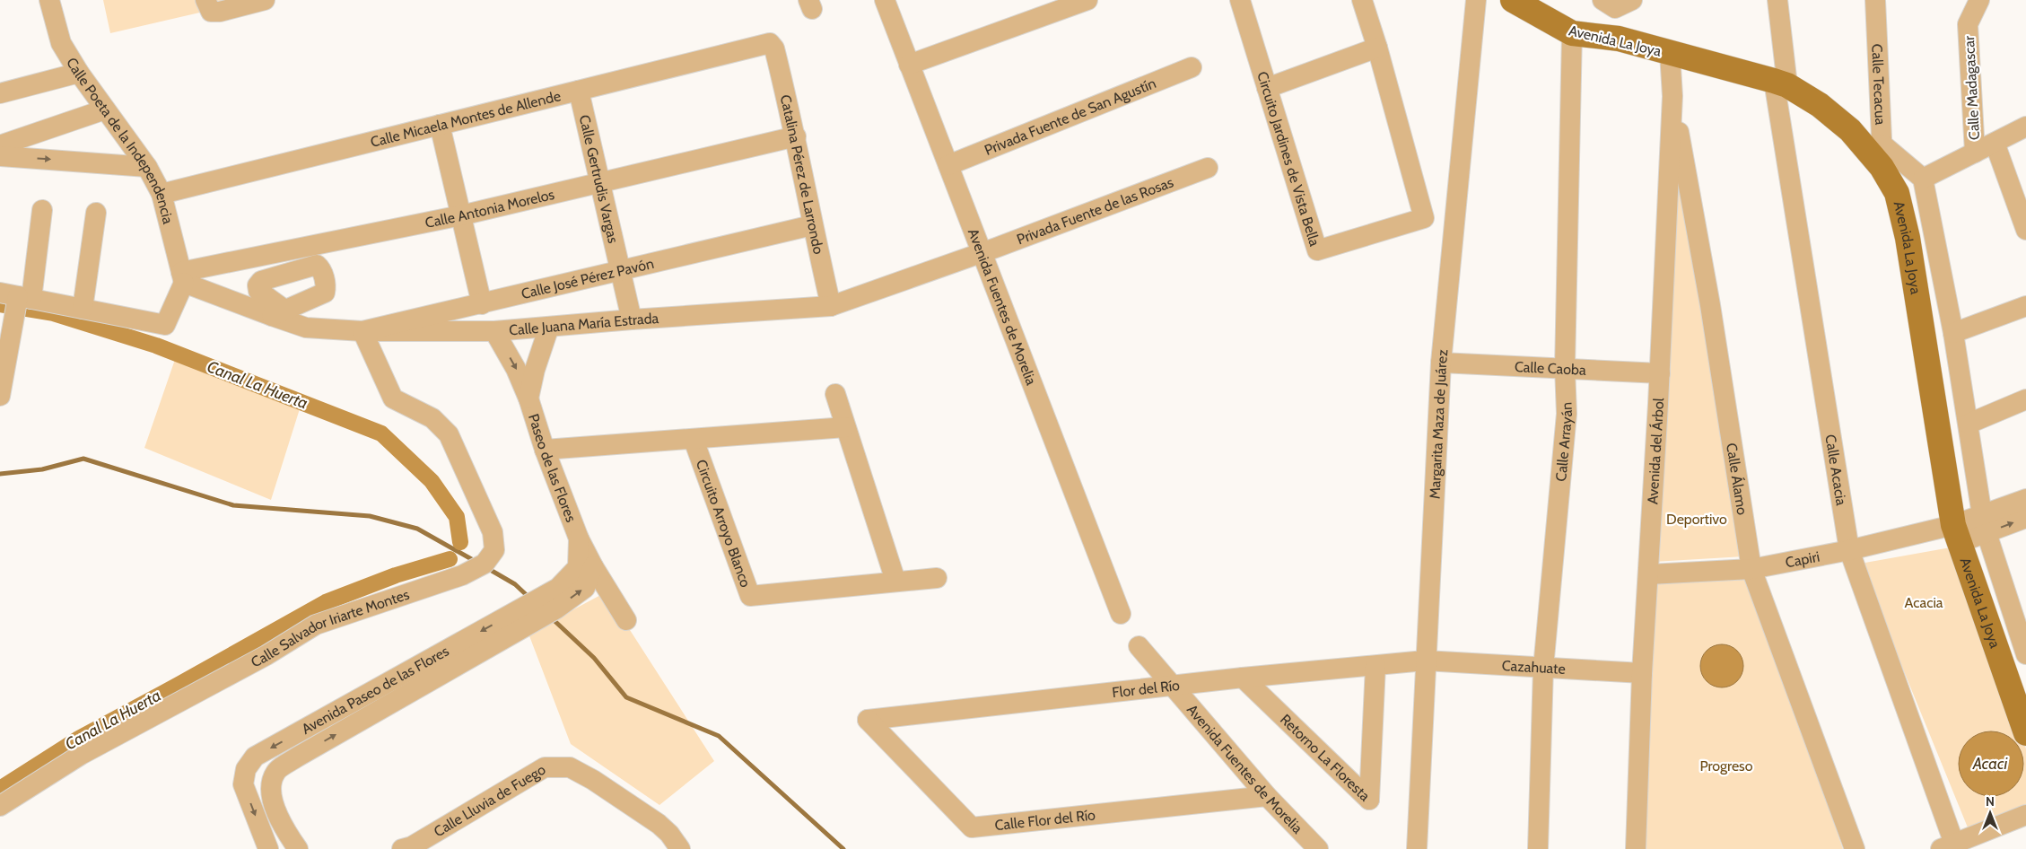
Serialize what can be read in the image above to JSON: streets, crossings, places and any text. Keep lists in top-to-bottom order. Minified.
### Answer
{"streets":{"main road":["Avenida La Joya"],"street":["Calle Tecacua","Calle Madagascar","Privada Fuente de San Agustín","Calle Micaela Montes de Allende","Calle Poeta de la Independencia","Circuito Jardines de Vista Bella","Catalina Pérez de Larrondo","Calle Gertrudis Vargas","Calle Antonia Morelos","Privada Fuente de las Rosas","Calle José Pérez Pavón","Avenida Fuentes de Morelia","Calle Juana María Estrada","Calle Caoba","Margarita Maza de Juárez","Calle Arrayán","Avenida del Árbol","Paseo de las Flores","Calle Acacia","Calle Álamo","Circuito Arroyo Blanco","Capiri","Calle Salvador Iriarte Montes","Cazahuate","Flor del Río","Avenida Paseo de las Flores","Retorno La Floresta","Calle Lluvia de Fuego","Calle Flor del Río"]},"crossings":[["Avenida La Joya","Calle Tecacua"],["Avenida La Joya","Calle Arrayán"],["Avenida La Joya","Avenida del Árbol"],["Avenida La Joya","Calle Acacia"],["Avenida La Joya","Capiri"],["Privada Fuente de San Agustín","Avenida Fuentes de Morelia"],["Calle Micaela Montes de Allende","Calle Poeta de la Independencia"],["Calle Micaela Montes de Allende","Catalina Pérez de Larrondo"],["Calle Micaela Montes de Allende","Calle Gertrudis Vargas"],["Calle Poeta de la Independencia","Calle Antonia Morelos"],["Calle Poeta de la Independencia","Calle Juana María Estrada"],["Catalina Pérez de Larrondo","Calle Antonia Morelos"],["Catalina Pérez de Larrondo","Calle José Pérez Pavón"],["Catalina Pérez de Larrondo","Calle Juana María Estrada"],["Calle Gertrudis Vargas","Calle Antonia Morelos"],["Calle Gertrudis Vargas","Calle José Pérez Pavón"],["Calle Gertrudis Vargas","Calle Juana María Estrada"],["Calle Antonia Morelos","Calle Juana María Estrada"],["Privada Fuente de las Rosas","Avenida Fuentes de Morelia"],["Privada Fuente de las Rosas","Calle Juana María Estrada"],["Calle José Pérez Pavón","Calle Juana María Estrada"],["Calle José Pérez Pavón","Calle Salvador Iriarte Montes"],["Avenida Fuentes de Morelia","Calle Juana María Estrada"],["Avenida Fuentes de Morelia","Flor del Río"],["Avenida Fuentes de Morelia","Calle Flor del Río"],["Calle Juana María Estrada","Paseo de las Flores"],["Calle Juana María Estrada","Calle Salvador Iriarte Montes"],["Calle Caoba","Margarita Maza de Juárez"],["Calle Caoba","Calle Arrayán"],["Calle Caoba","Avenida del Árbol"],["Margarita Maza de Juárez","Cazahuate"],["Margarita Maza de Juárez","Flor del Río"],["Calle Arrayán","Cazahuate"],["Avenida del Árbol","Calle Álamo"],["Avenida del Árbol","Capiri"],["Avenida del Árbol","Cazahuate"],["Paseo de las Flores","Circuito Arroyo Blanco"],["Paseo de las Flores","Avenida Paseo de las Flores"],["Calle Acacia","Capiri"],["Calle Álamo","Capiri"],["Cazahuate","Flor del Río"],["Flor del Río","Retorno La Floresta"],["Flor del Río","Calle Flor del Río"]],"water":["Canal La Huerta","Acaci"],"parks":["Deportivo","Acacia","Progreso"],"north":"top"}
